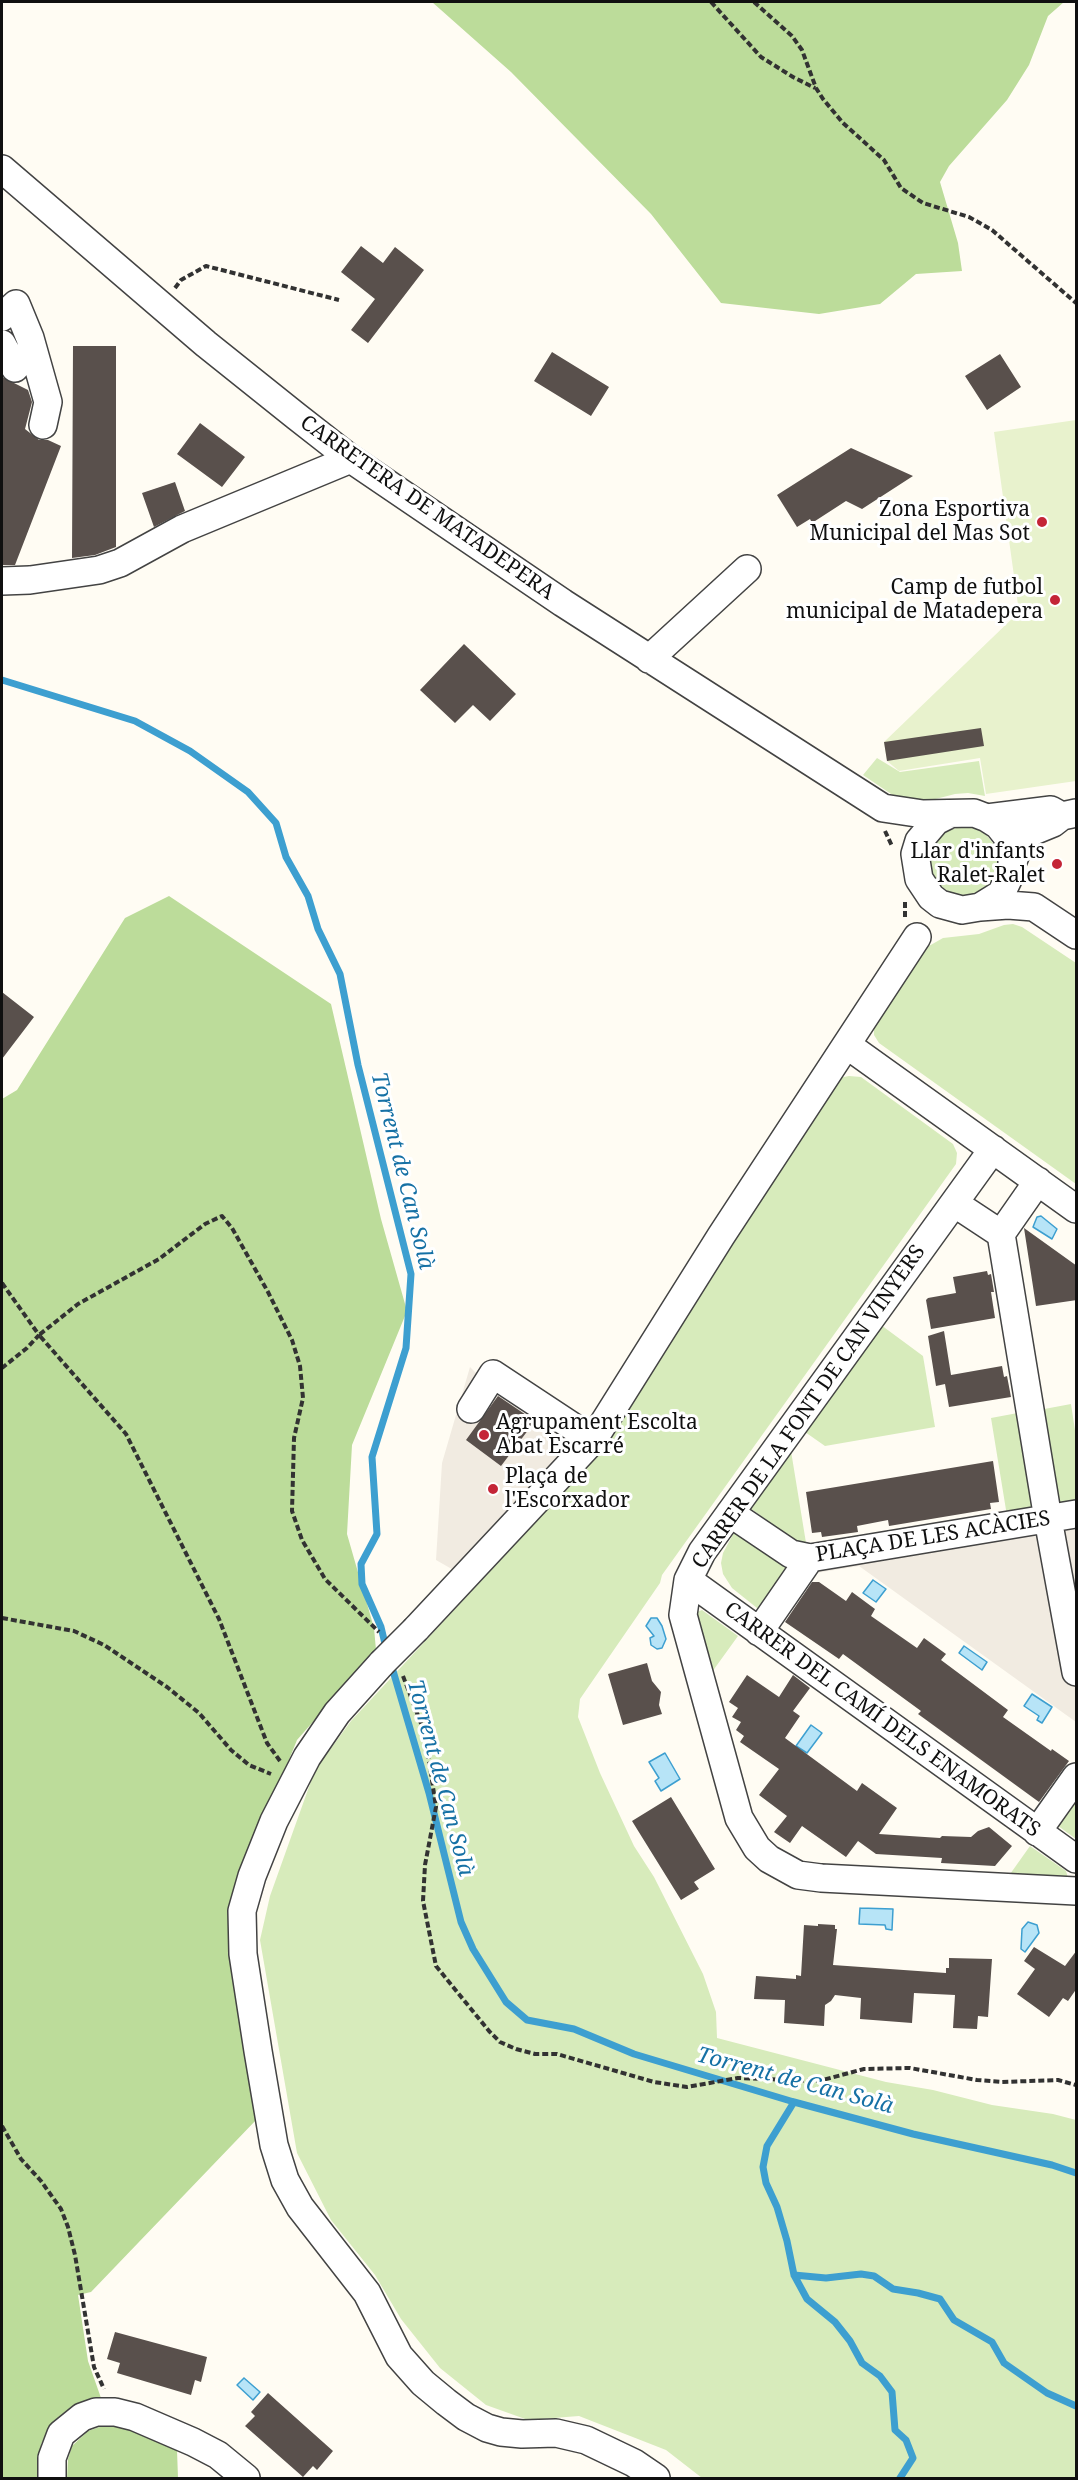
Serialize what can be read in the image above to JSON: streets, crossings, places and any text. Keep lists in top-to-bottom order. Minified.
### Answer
{"streets":{"street":["CARRETERA DE MATADEPERA","CARRER DE LA FONT DE CAN VINYERS","PLAÇA DE LES ACÀCIES","CARRER DEL CAMÍ DELS ENAMORATS"]},"crossings":[["CARRER DE LA FONT DE CAN VINYERS","PLAÇA DE LES ACÀCIES"],["CARRER DE LA FONT DE CAN VINYERS","CARRER DEL CAMÍ DELS ENAMORATS"]],"water":["Torrent de Can Solà"],"places":["Zona Esportiva Municipal del Mas Sot","Camp de futbol municipal de Matadepera","Llar d'infants Ralet-Ralet","Agrupament Escolta Abat Escarré","Plaça de l'Escorxador"]}
